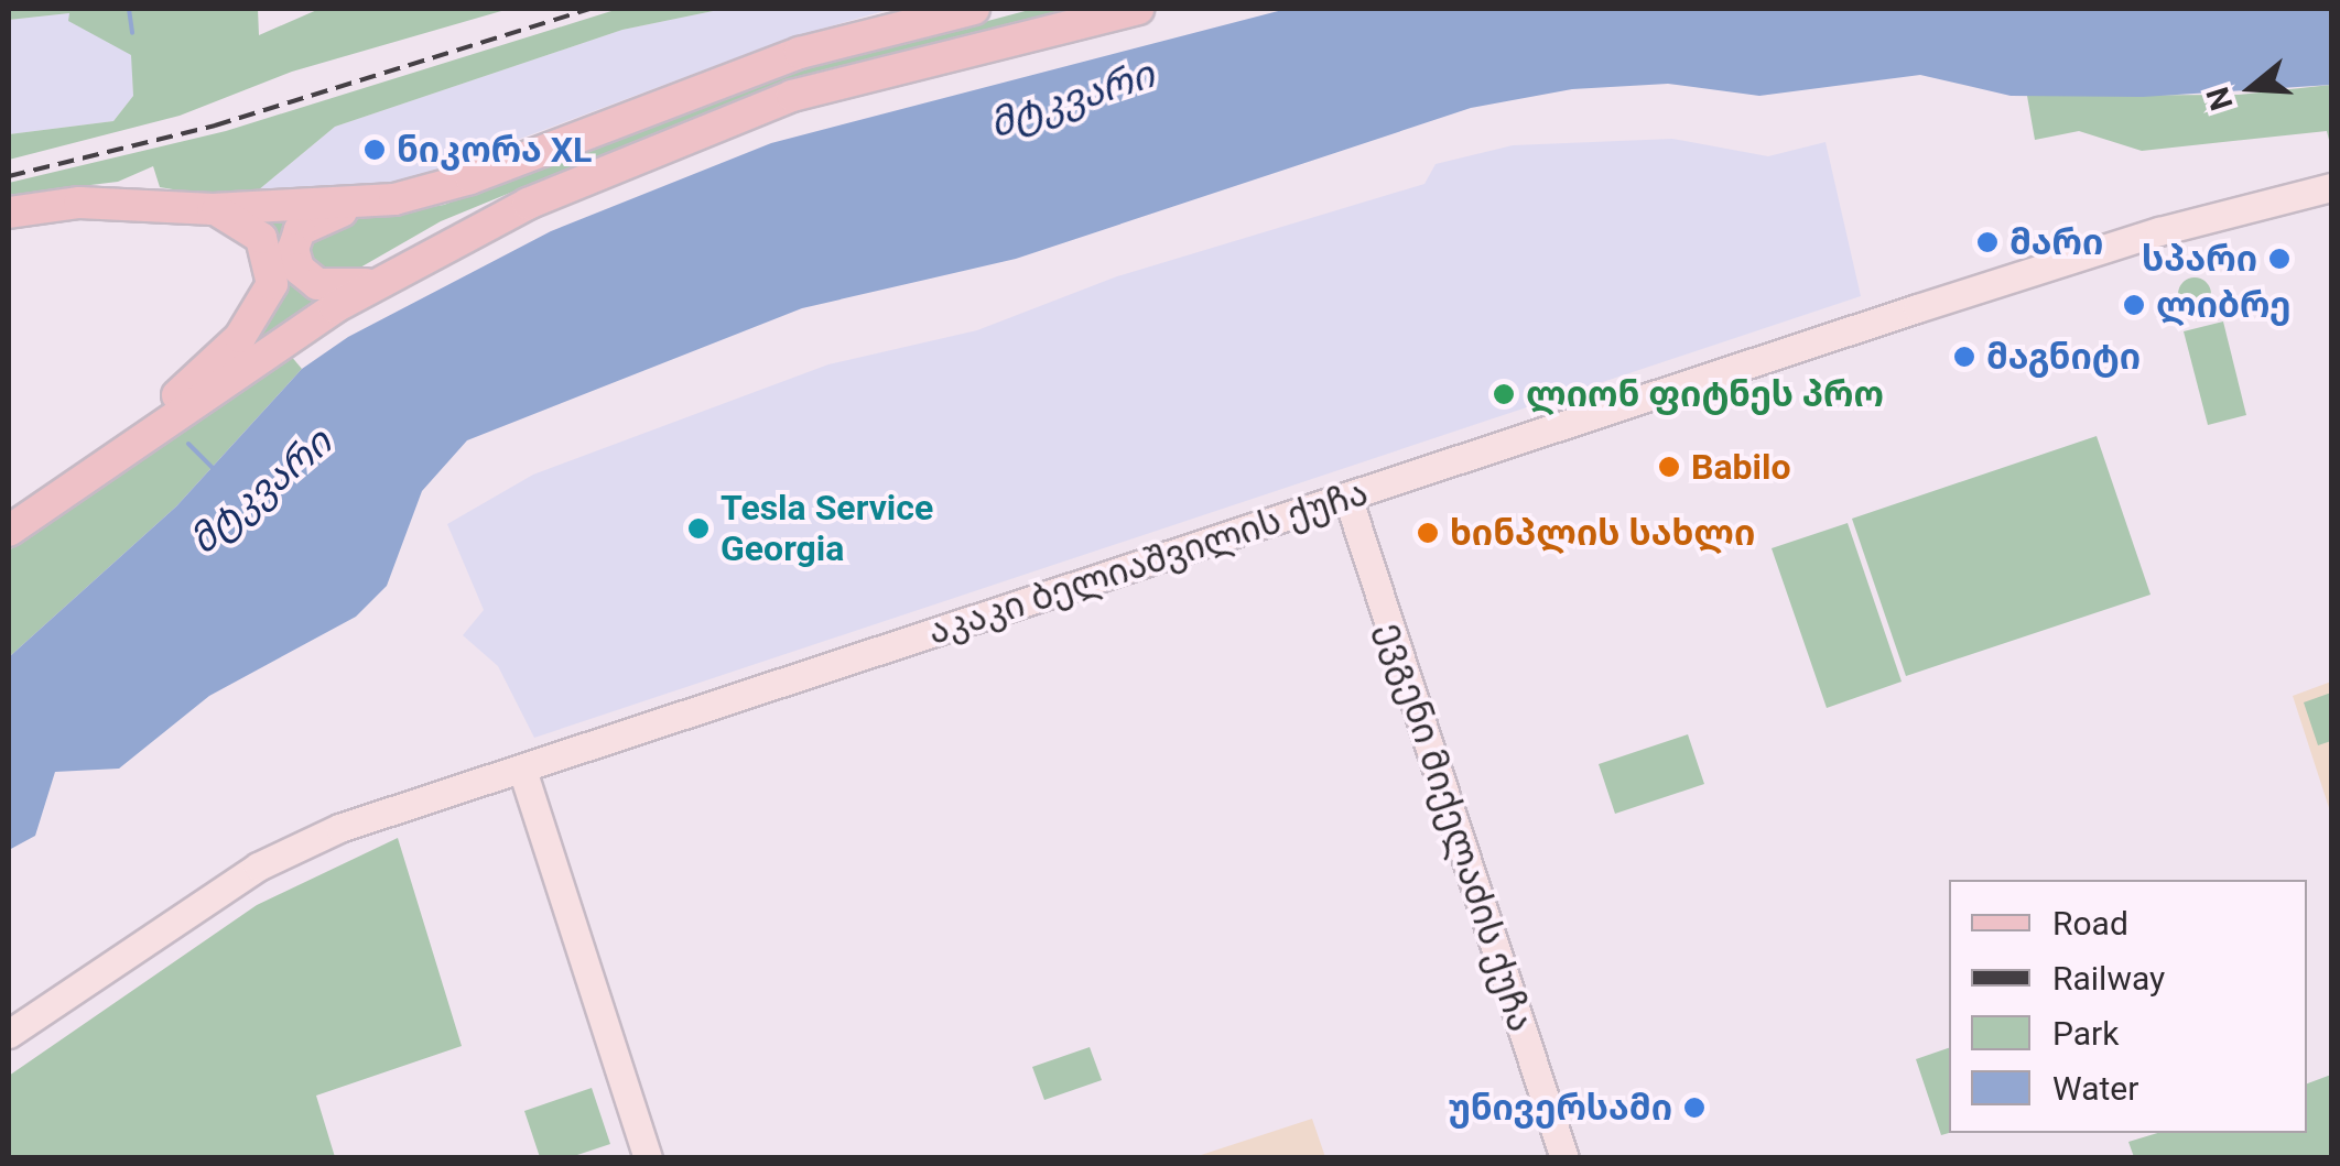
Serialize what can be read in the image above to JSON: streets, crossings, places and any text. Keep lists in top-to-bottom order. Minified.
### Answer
{"streets":{"main road":["აკაკი ბელიაშვილის ქუჩა","ევგენი მიქელაძის ქუჩა"]},"crossings":[["აკაკი ბელიაშვილის ქუჩა","ევგენი მიქელაძის ქუჩა"]],"water":["მტკვარი"],"places":["ნიკორა XL","მარი","სპარი","ლიბრე","მაგნიტი","ლიონ ფიტნეს პრო","Babilo","Tesla Service Georgia","ხინპლის სახლი","უნივერსამი"],"legend":["Road","Railway","Park","Water"],"north":"left"}
